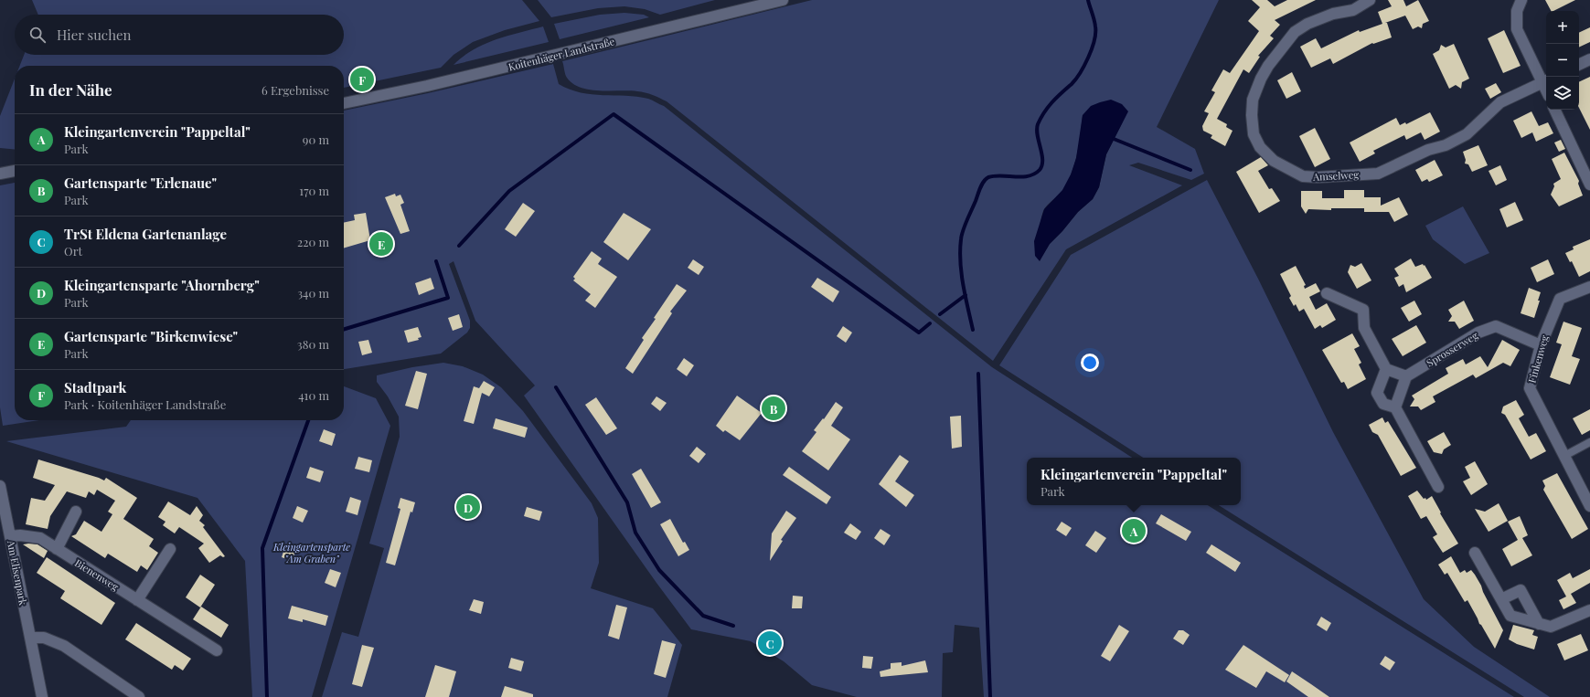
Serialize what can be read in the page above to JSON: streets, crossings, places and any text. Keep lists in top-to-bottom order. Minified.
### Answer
{"streets":{"street":["Koitenhäger Landstraße","Amselweg","Sprosserweg","Finkenweg","Am Elisenpark","Bienenweg"]},"crossings":[["Sprosserweg","Finkenweg"],["Am Elisenpark","Bienenweg"]],"parks":["Kleingartensparte \"Am Graben\""],"page":{"map_buttons":["+","−"],"search":"Hier suchen","pins":["F","E","B","D","A","C"],"heading":["In der Nähe","6 Ergebnisse"],"list":[{"mark":"A","name":"Kleingartenverein \"Pappeltal\"","note":"Park","value":"90 m"},{"mark":"B","name":"Gartensparte \"Erlenaue\"","note":"Park","value":"170 m"},{"mark":"C","name":"TrSt Eldena Gartenanlage","note":"Ort","value":"220 m"},{"mark":"D","name":"Kleingartensparte \"Ahornberg\"","note":"Park","value":"340 m"},{"mark":"E","name":"Gartensparte \"Birkenwiese\"","note":"Park","value":"380 m"},{"mark":"F","name":"Stadtpark","note":"Park · Koitenhäger Landstraße","value":"410 m"}],"popup":["Kleingartenverein \"Pappeltal\"","Park"]}}
